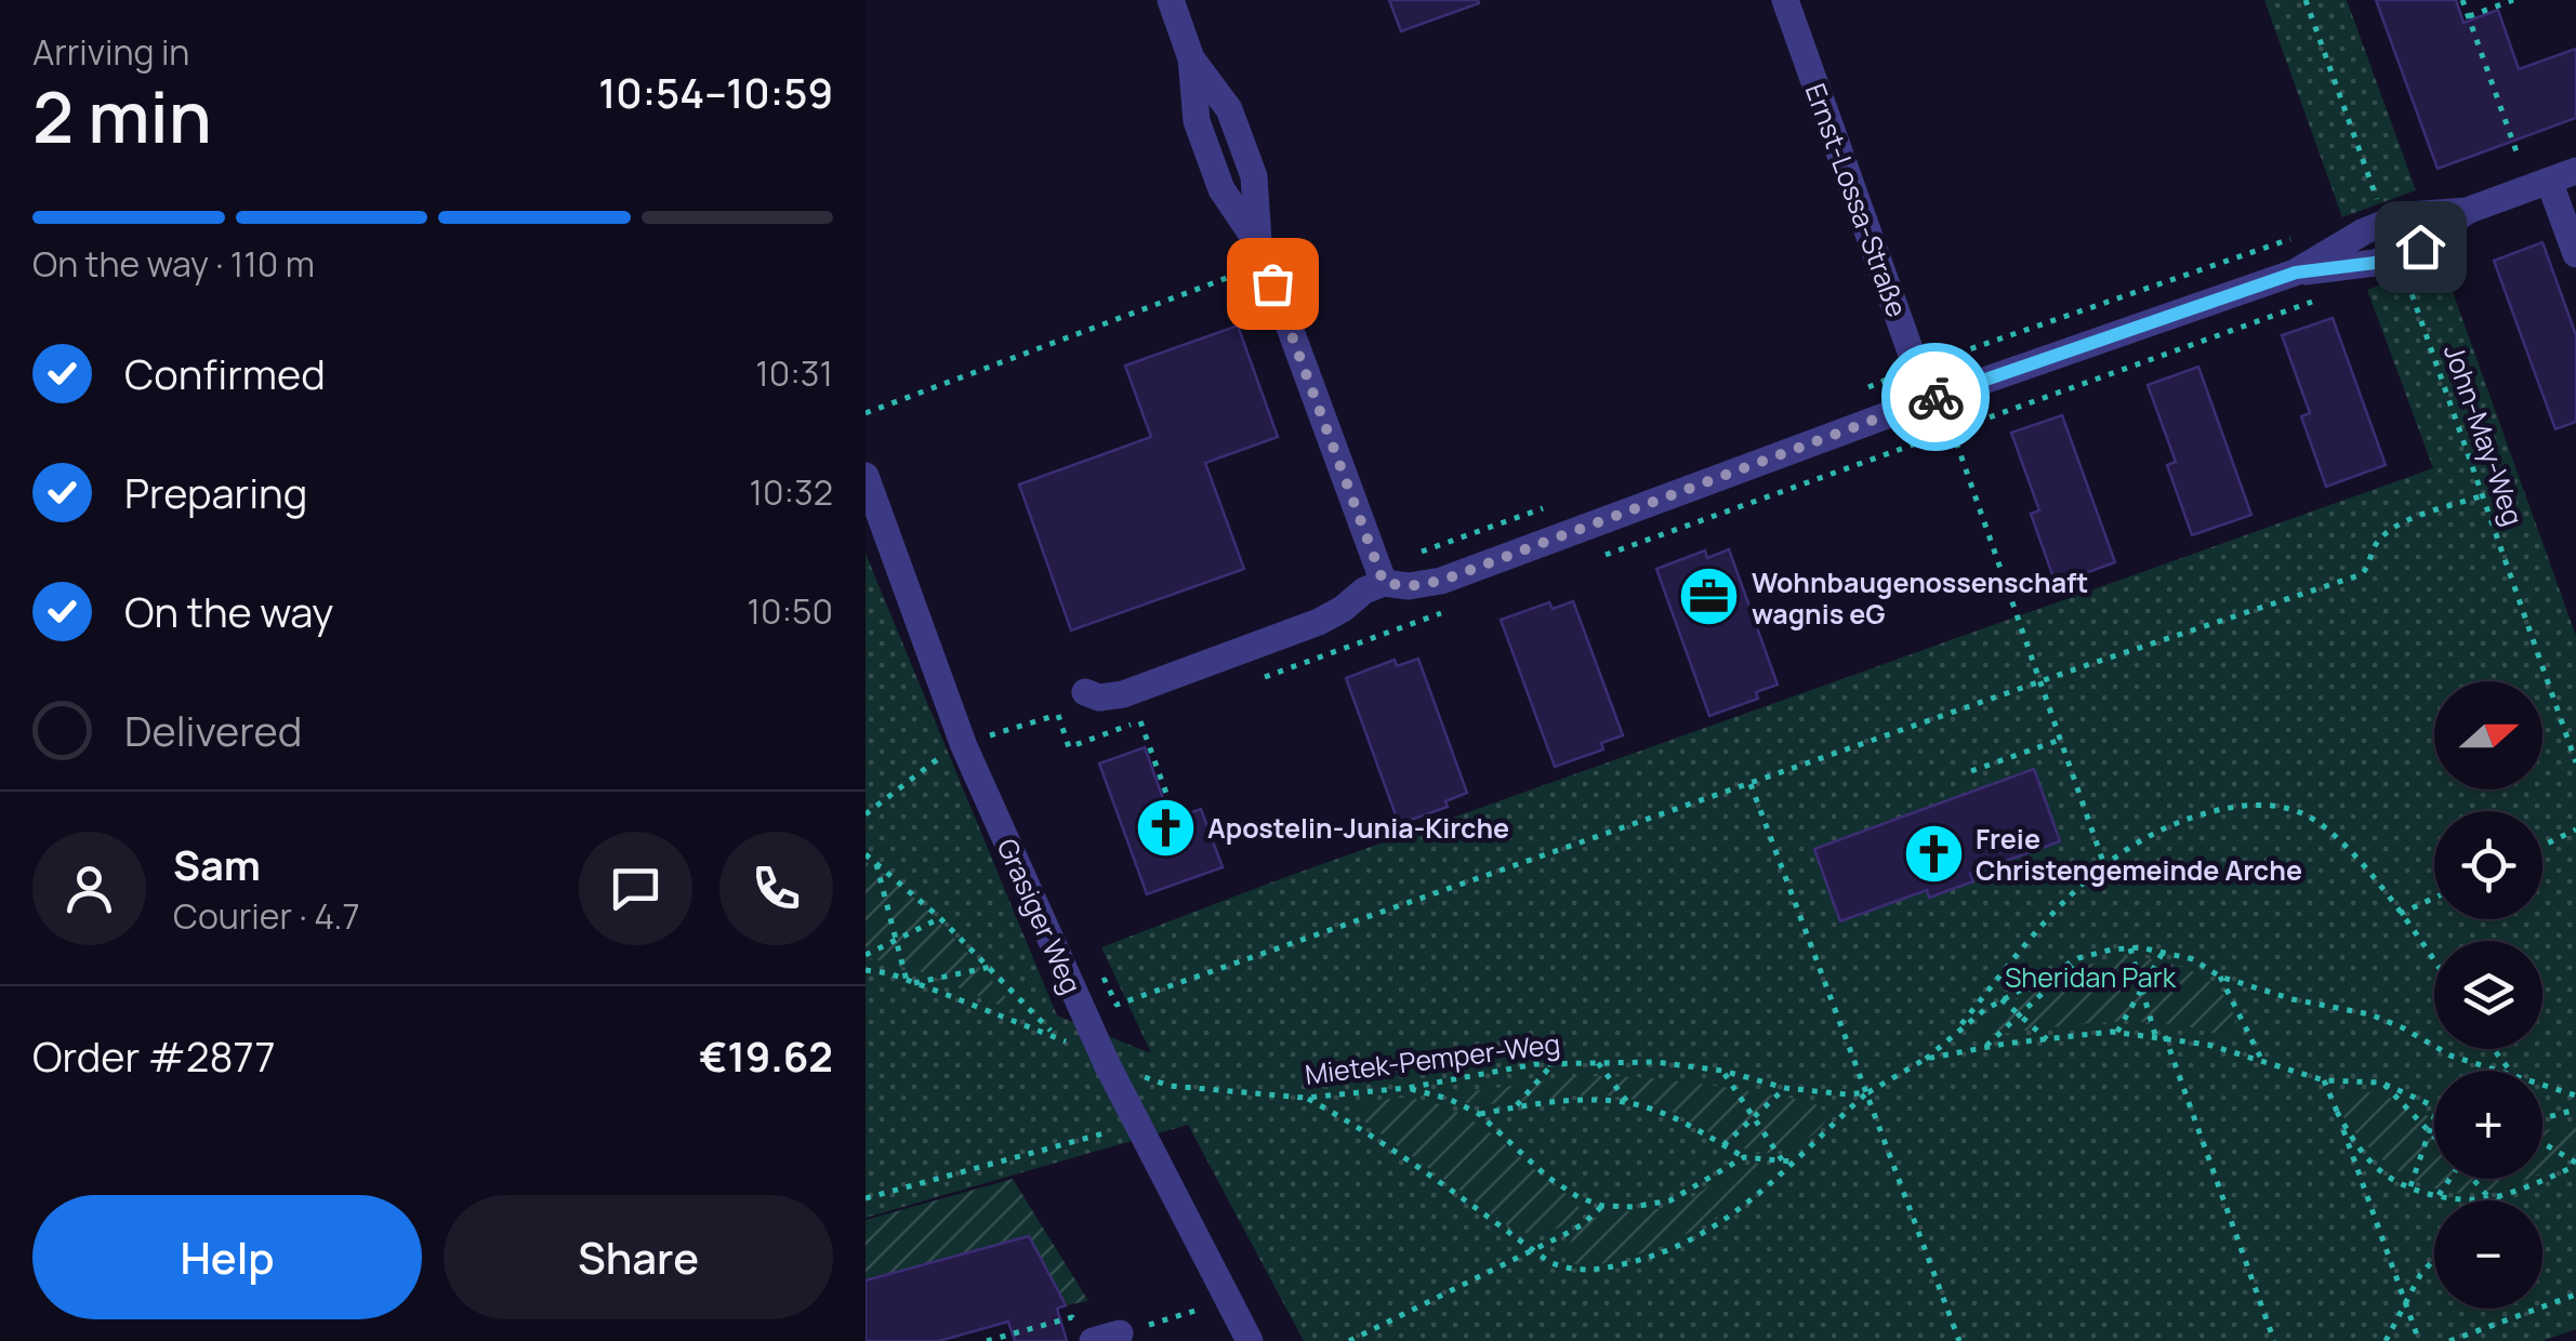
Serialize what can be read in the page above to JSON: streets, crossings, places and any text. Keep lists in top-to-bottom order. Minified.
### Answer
{"streets":{"street":["Ernst-Lossa-Straße","Grasiger Weg"],"path":["John-May-Weg","Mietek-Pemper-Weg"]},"crossings":[["Grasiger Weg","Mietek-Pemper-Weg"]],"parks":["Sheridan Park"],"places":{"office":["Wohnbaugenossenschaft wagnis eG"],"church":["Apostelin-Junia-Kirche","Freie Christengemeinde Arche"]},"north":"right","page":{"heading":["2 min","Arriving in","10:54–10:59"],"panel":["Sam","Courier · 4.7","Order #2877","€19.62"],"bar":"On the way · 110 m","list":[["Confirmed","10:31"],["Preparing","10:32"],["On the way","10:50"],"Delivered"],"map_buttons":["+","−"],"buttons":["Help","Share"]}}
